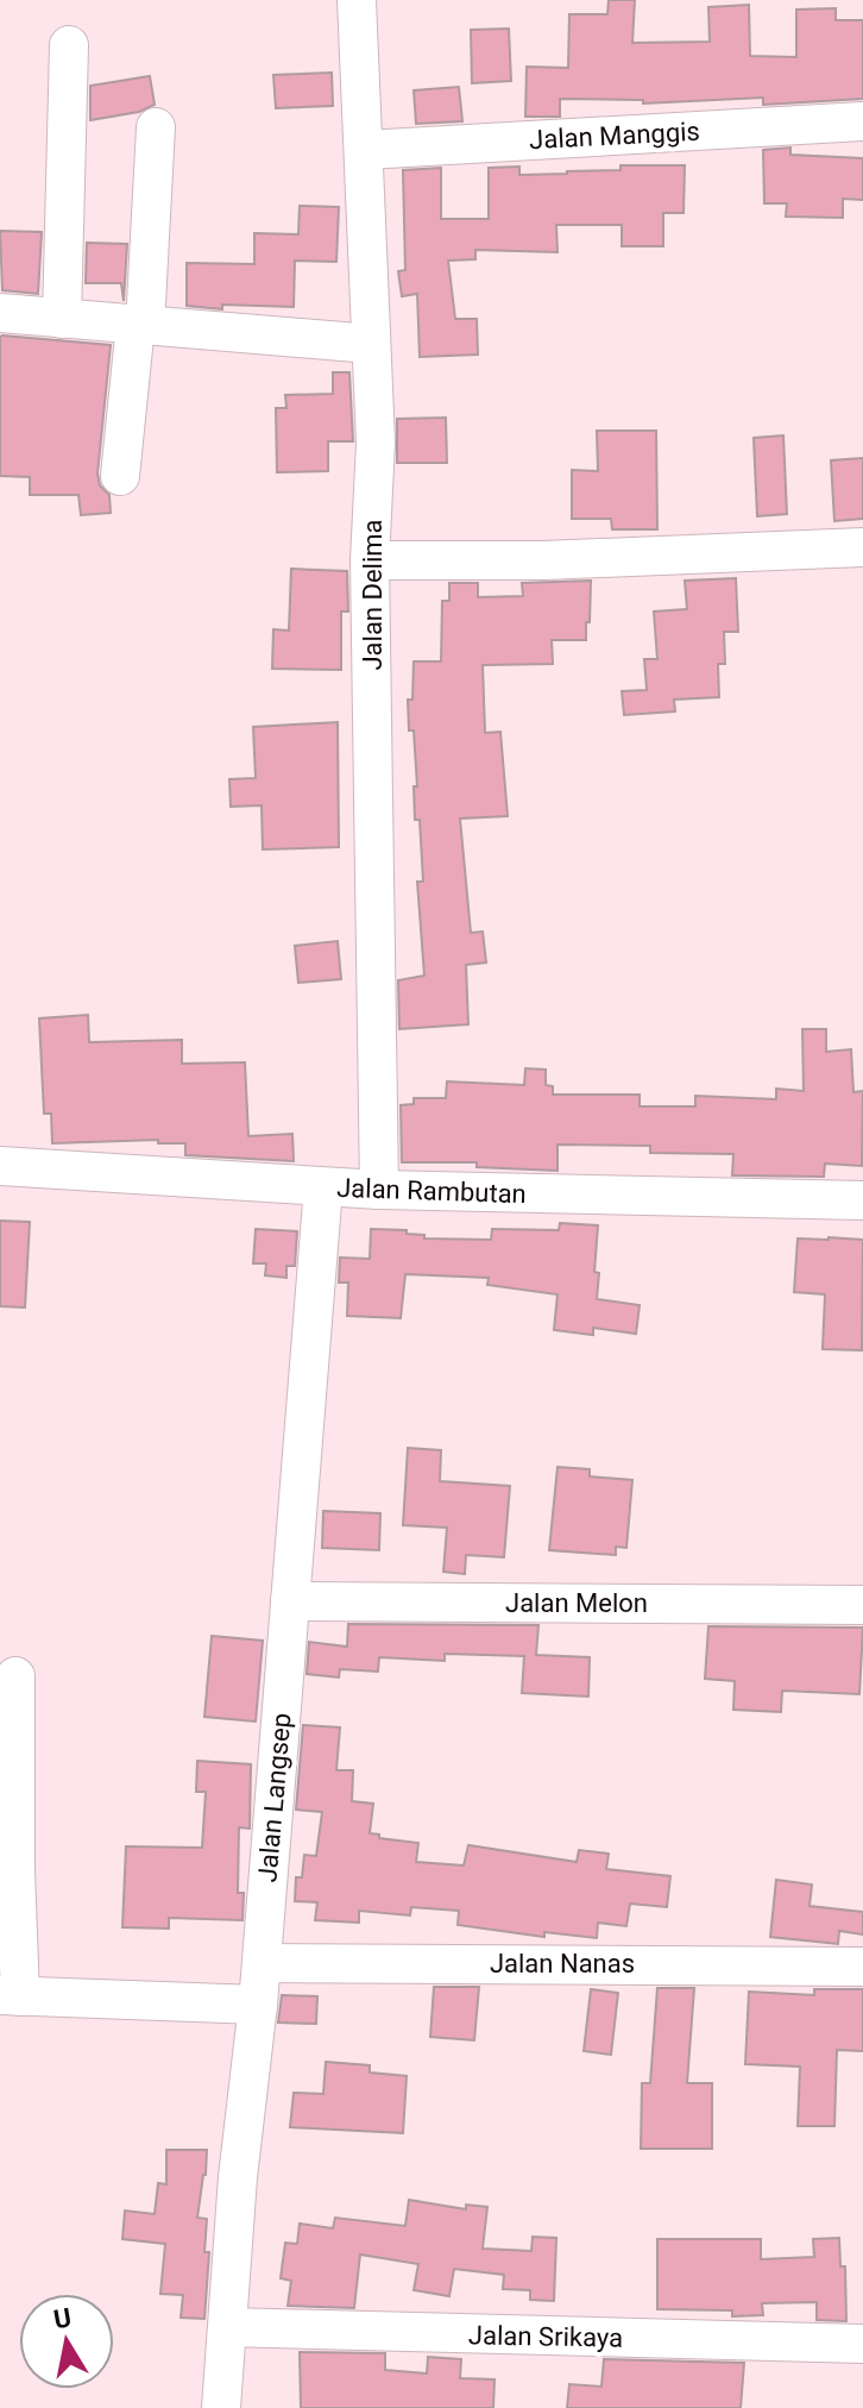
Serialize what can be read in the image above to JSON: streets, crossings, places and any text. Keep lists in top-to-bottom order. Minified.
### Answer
{"streets":{"street":["Jalan Manggis","Jalan Delima","Jalan Rambutan","Jalan Melon","Jalan Langsep","Jalan Nanas","Jalan Srikaya"]},"crossings":[["Jalan Manggis","Jalan Delima"],["Jalan Delima","Jalan Rambutan"],["Jalan Rambutan","Jalan Langsep"],["Jalan Melon","Jalan Langsep"],["Jalan Langsep","Jalan Nanas"],["Jalan Langsep","Jalan Srikaya"]],"north":"top"}
